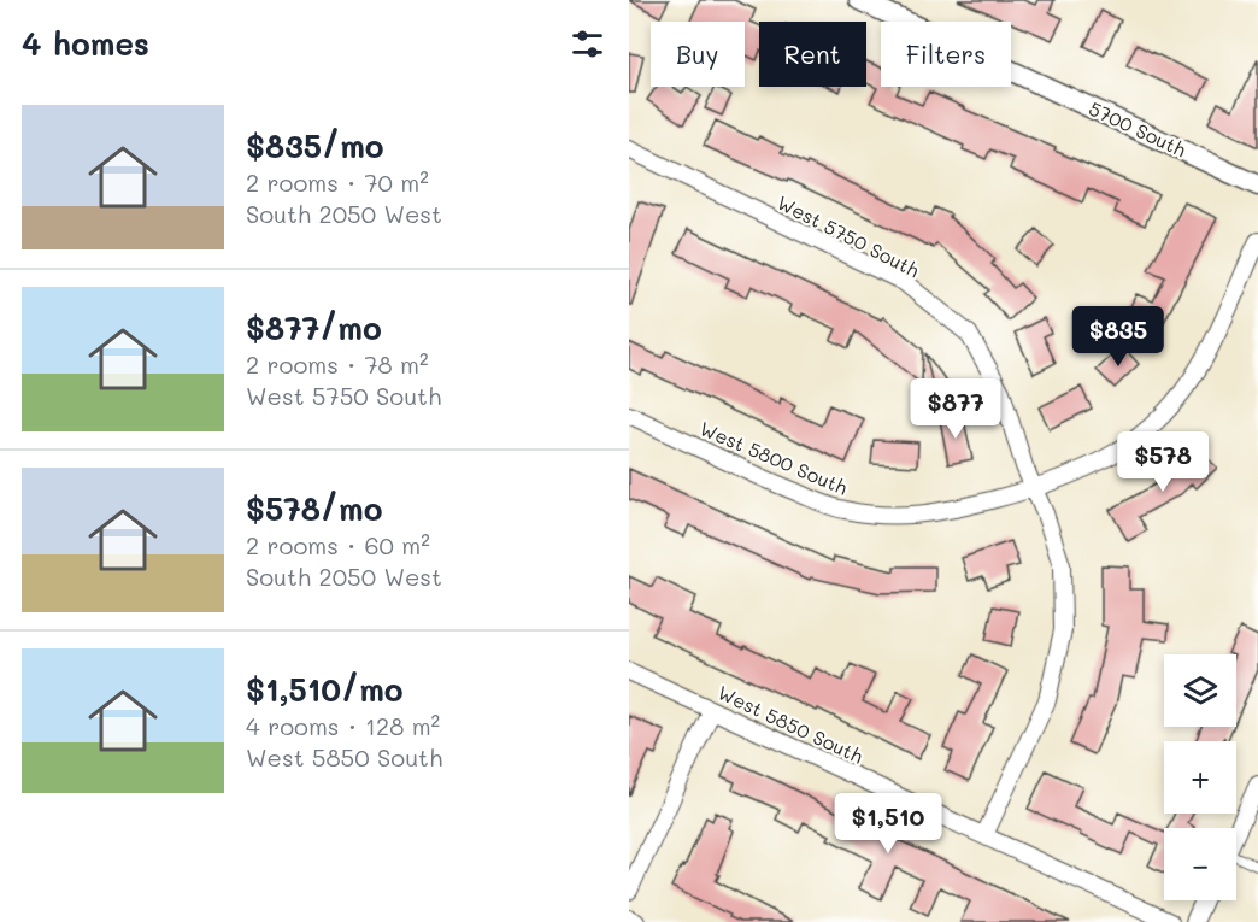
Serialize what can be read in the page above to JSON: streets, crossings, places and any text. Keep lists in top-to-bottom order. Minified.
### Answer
{"streets":{"street":["5700 South","West 5750 South","West 5800 South","West 5850 South"]},"crossings":[["West 5750 South","West 5800 South"],["West 5750 South","West 5850 South"]],"page":{"heading":"4 homes","chip":["Buy","Rent","Filters"],"list":[{"name":"$835/mo","note":"2 rooms · 70 m² · South 2050 West"},{"name":"$877/mo","note":"2 rooms · 78 m² · West 5750 South"},{"name":"$578/mo","note":"2 rooms · 60 m² · South 2050 West"},{"name":"$1,510/mo","note":"4 rooms · 128 m² · West 5850 South"}],"price":["$835","$877","$578","$1,510"],"map_buttons":["+","−"]}}
